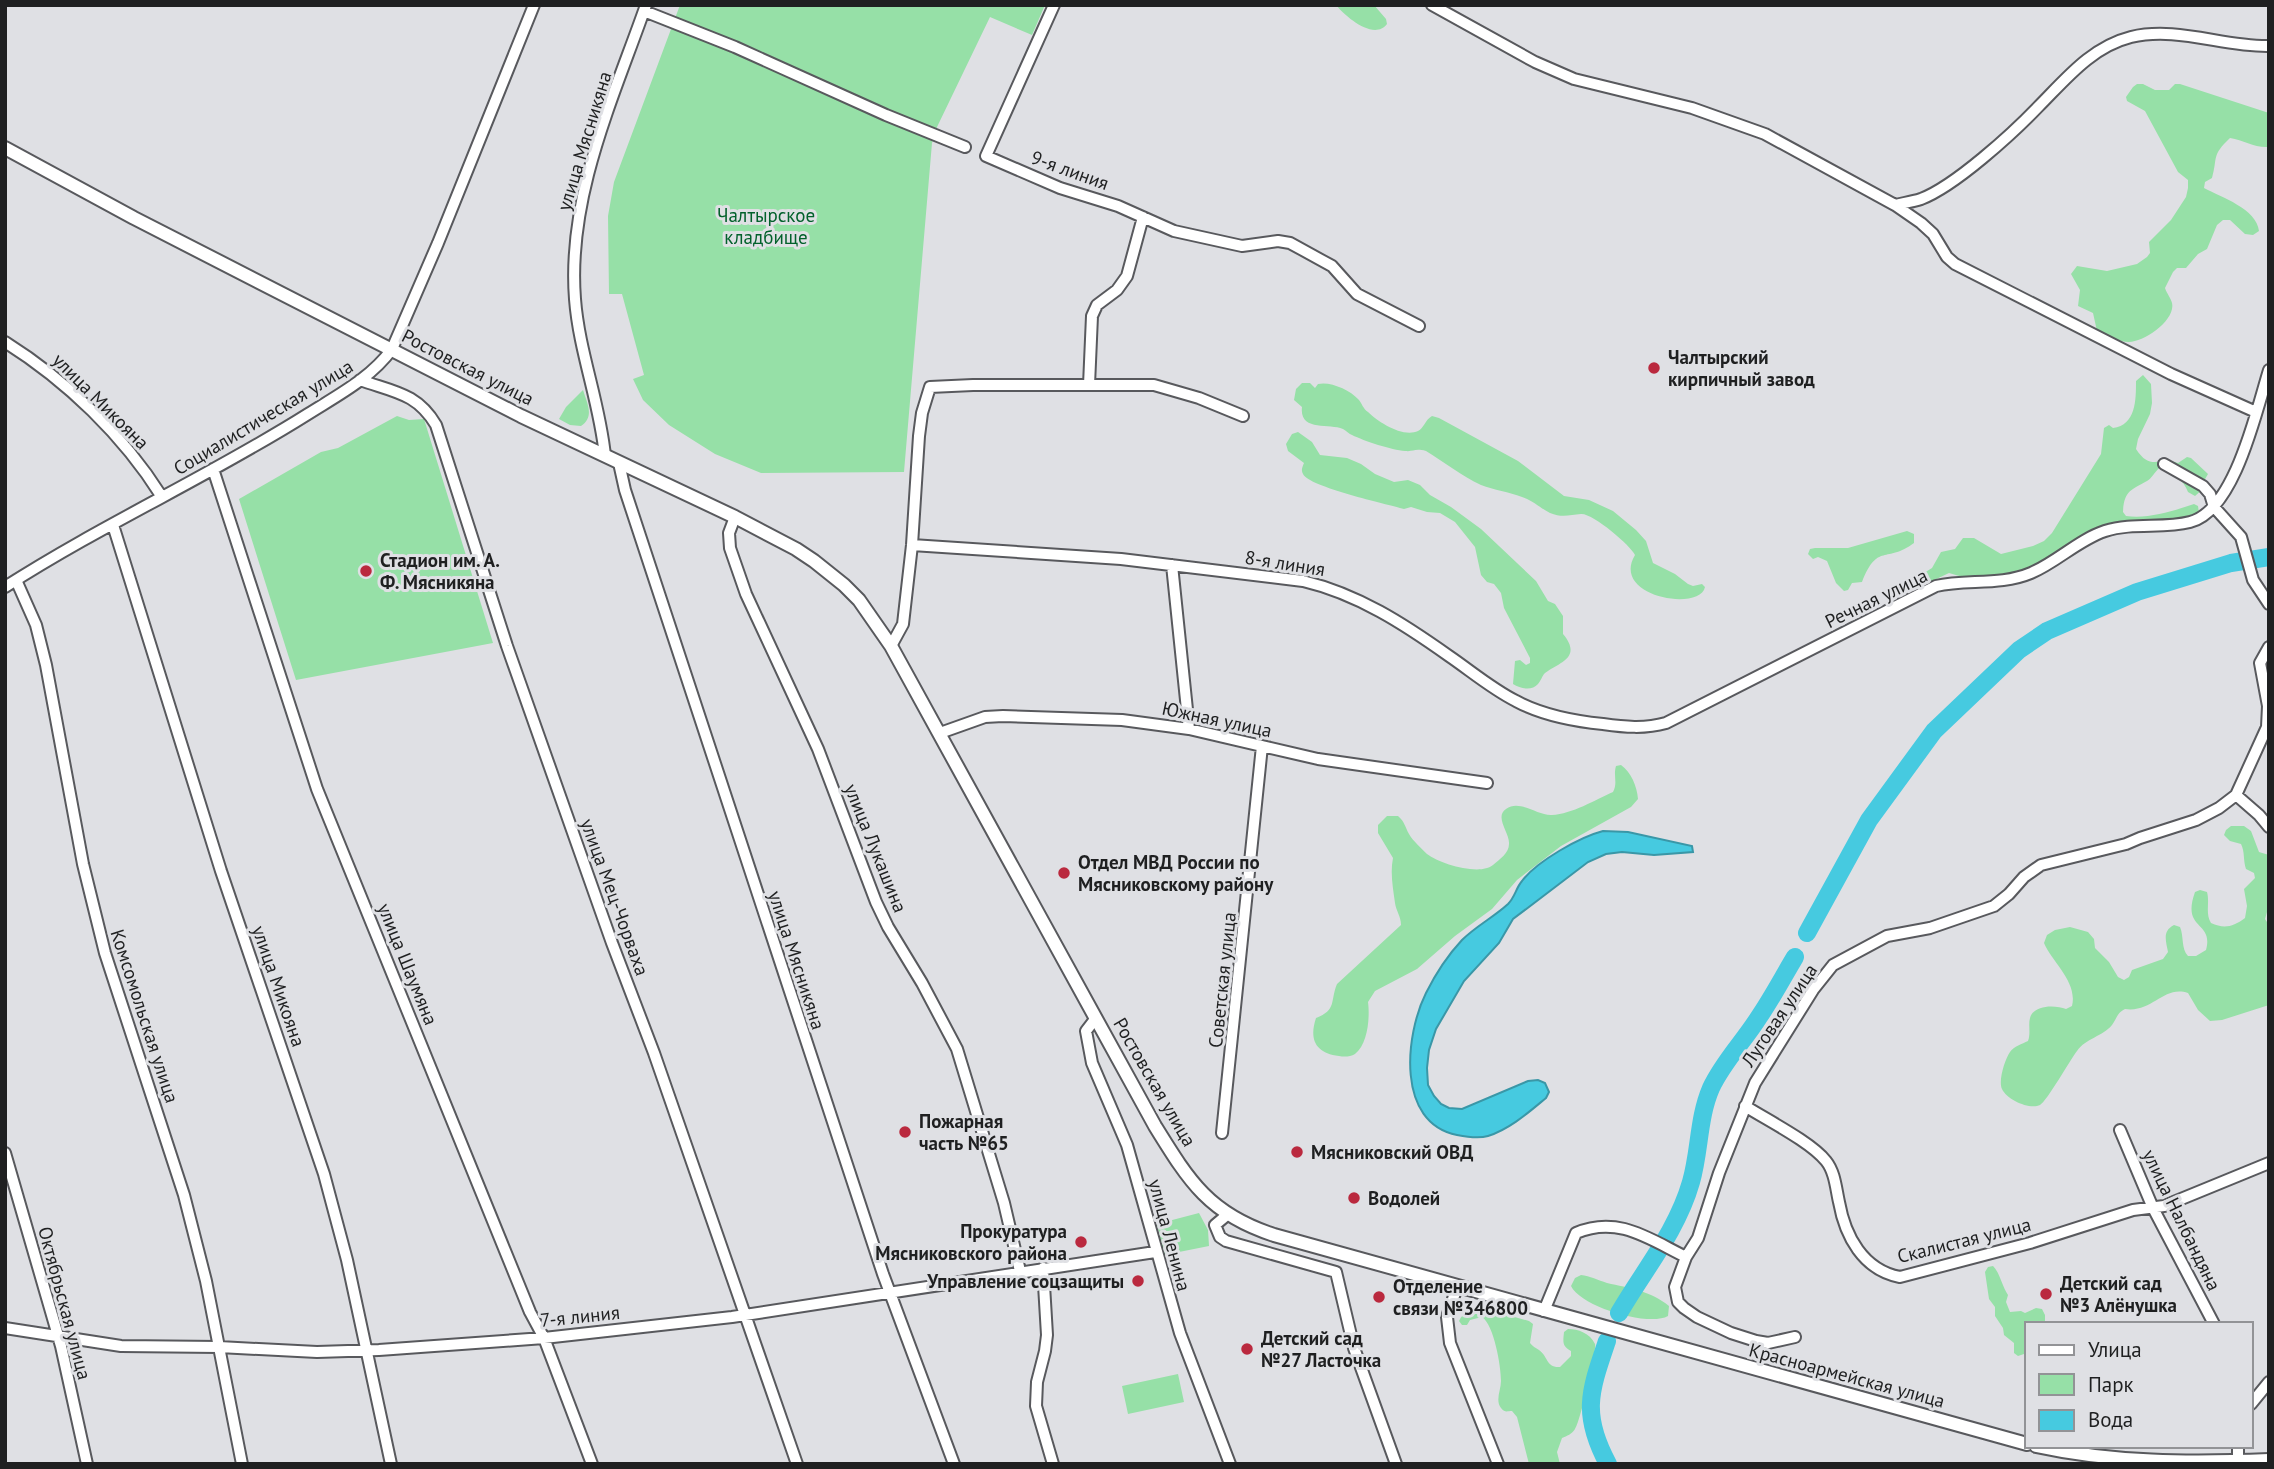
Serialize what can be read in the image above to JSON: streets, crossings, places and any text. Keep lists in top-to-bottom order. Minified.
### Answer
{"streets":{"main road":["Ростовская улица","Красноармейская улица"],"street":["улица Мясникяна","9-я линия","улица Микояна","Социалистическая улица","8-я линия","Речная улица","Южная улица","улица Лукашина","улица Мец-Чорваха","улица Шаумяна","Советская улица","Луговая улица","Комсомольская улица","улица Налбандяна","улица Ленина","Скалистая улица","Октябрьская улица","7-я линия"]},"crossings":[["улица Мясникяна","Ростовская улица"],["улица Мясникяна","7-я линия"],["Ростовская улица","Социалистическая улица"],["Ростовская улица","Южная улица"],["Ростовская улица","улица Лукашина"],["Ростовская улица","улица Ленина"],["Ростовская улица","Красноармейская улица"],["улица Микояна","Социалистическая улица"],["улица Микояна","7-я линия"],["Социалистическая улица","улица Мец-Чорваха"],["Социалистическая улица","улица Шаумяна"],["Социалистическая улица","Комсомольская улица"],["8-я линия","Речная улица"],["Южная улица","Советская улица"],["улица Лукашина","7-я линия"],["улица Мец-Чорваха","7-я линия"],["улица Шаумяна","7-я линия"],["Луговая улица","Скалистая улица"],["Комсомольская улица","7-я линия"],["улица Налбандяна","Скалистая улица"],["улица Ленина","7-я линия"],["Октябрьская улица","7-я линия"]],"parks":["Чалтырское кладбище"],"places":["Чалтырский кирпичный завод","Стадион им. А. Ф. Мясникяна","Отдел МВД России по Мясниковскому району","Пожарная часть №65","Мясниковский ОВД","Водолей","Прокуратура Мясниковского района","Управление соцзащиты","Детский сад №3 Алёнушка","Отделение связи №346800","Детский сад №27 Ласточка"],"legend":["Улица","Парк","Вода"]}
